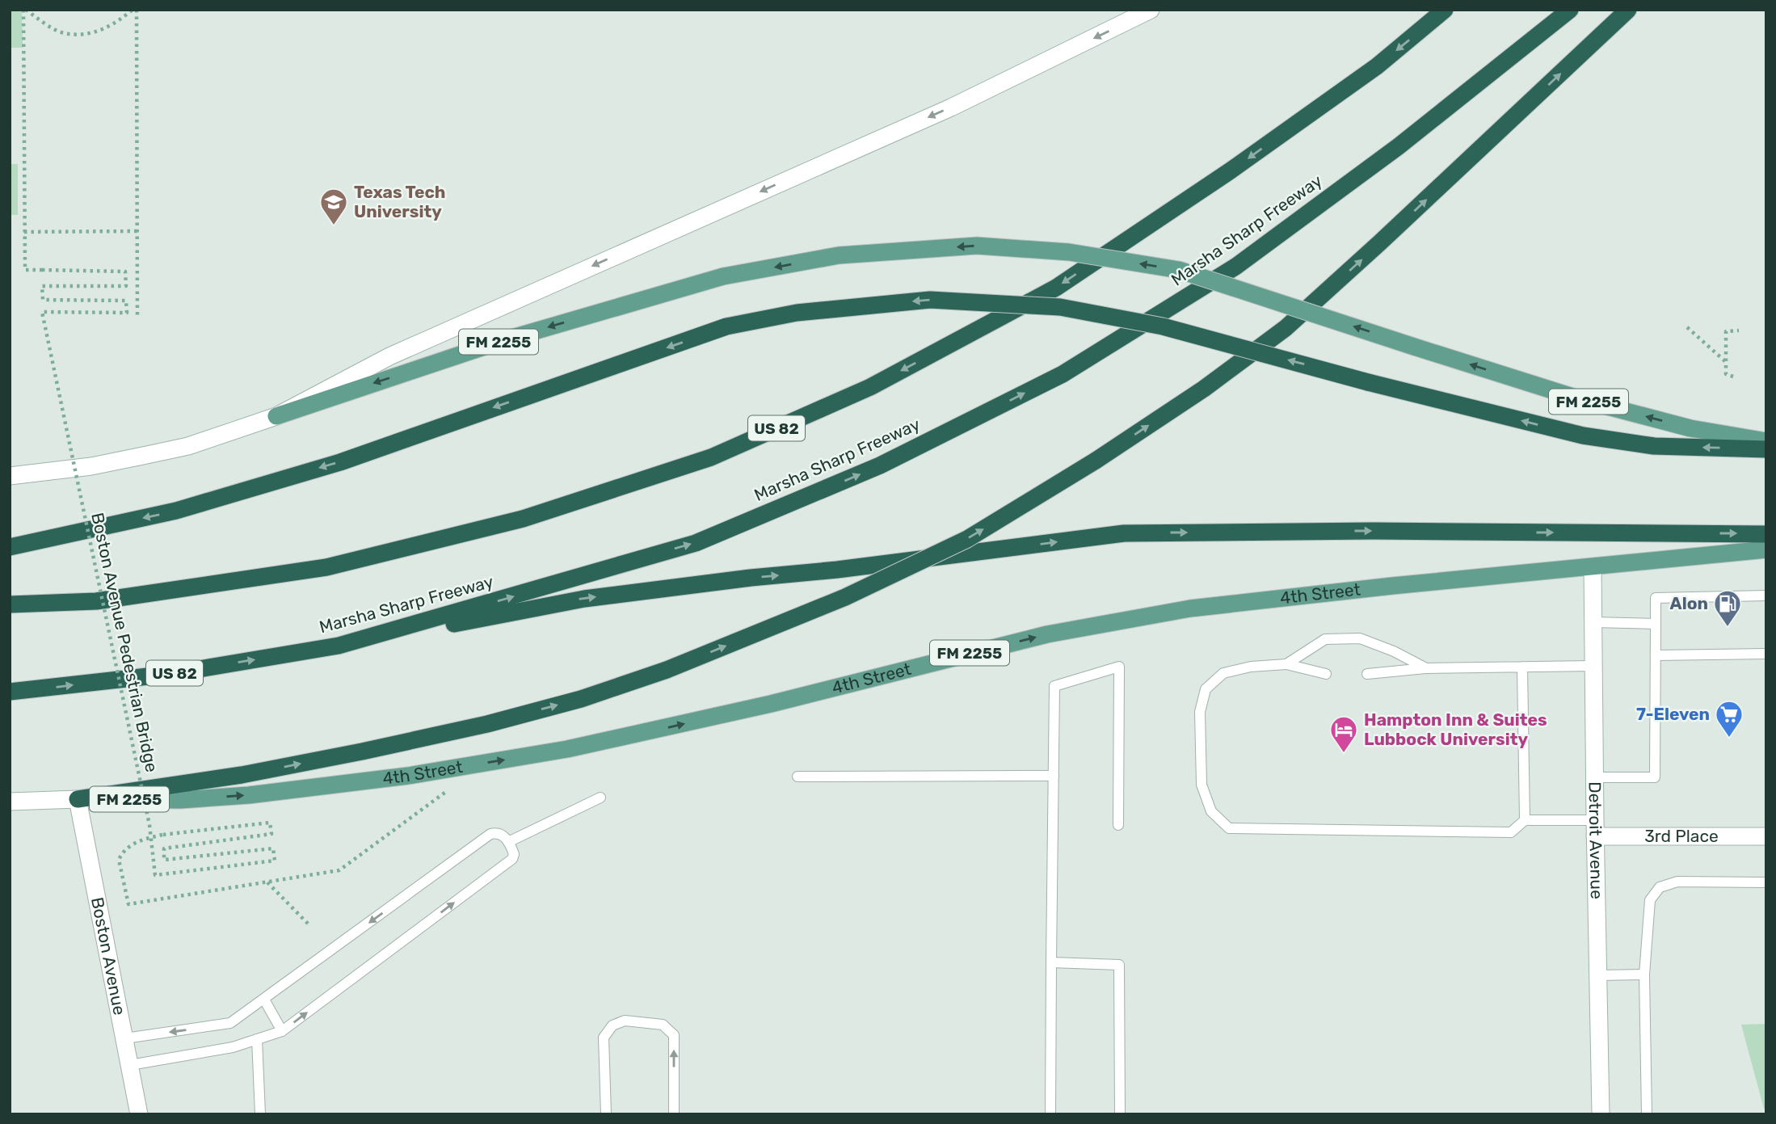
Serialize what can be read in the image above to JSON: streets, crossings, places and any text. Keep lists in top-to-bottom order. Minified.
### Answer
{"streets":{"highway":["Marsha Sharp Freeway","US 82"],"main road":["FM 2255","4th Street","3rd Place","Detroit Avenue","Boston Avenue"],"path":["Boston Avenue Pedestrian Bridge"]},"crossings":[["4th Street","Detroit Avenue"],["4th Street","Boston Avenue"],["3rd Place","Detroit Avenue"]],"one_way":["4th Street"],"places":{"school or university":["Texas Tech University"],"fuel station":["Alon"],"supermarket":["7-Eleven"],"hotel":["Hampton Inn & Suites Lubbock University"]}}
